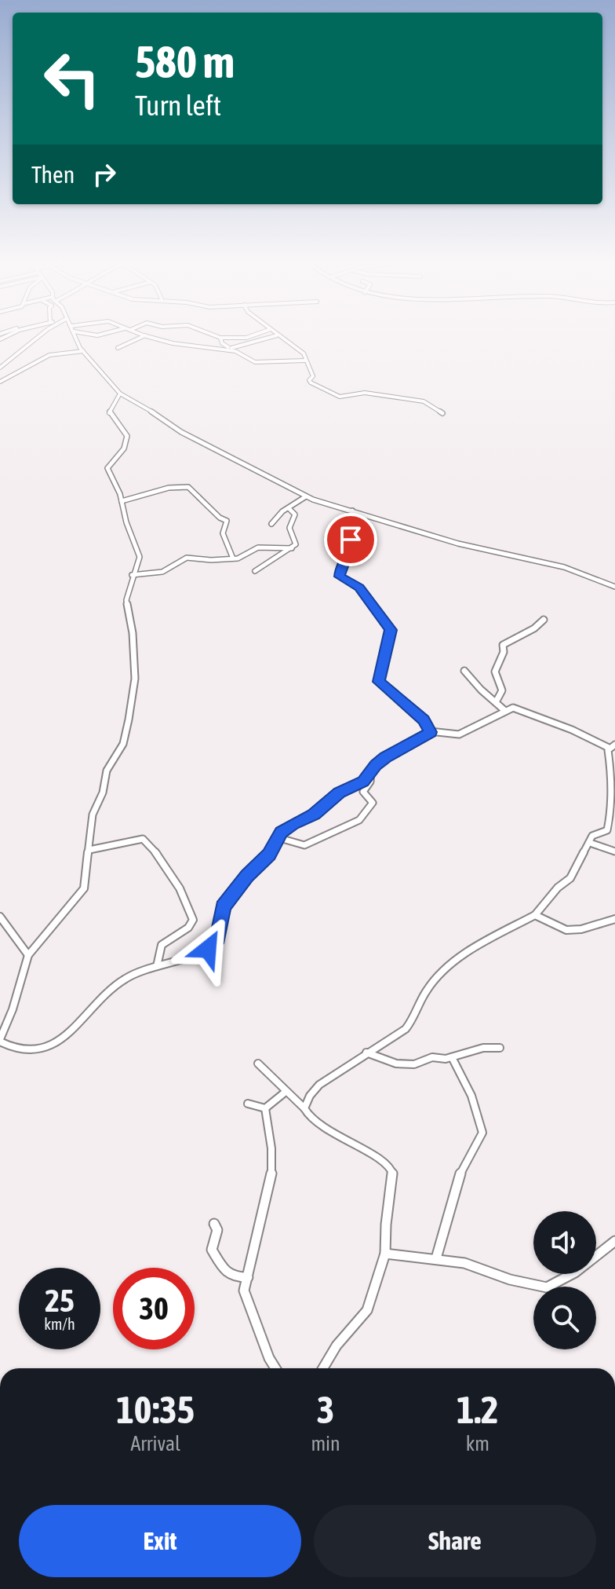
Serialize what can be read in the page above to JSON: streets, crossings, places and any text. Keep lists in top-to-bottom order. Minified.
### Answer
{"page":{"turn":["580 m","Turn left"],"then":"Then","speed":"25 km/h","limit":"30","eta":["10:35","Arrival","3","min","1.2","km"],"buttons":["Exit","Share"]}}
